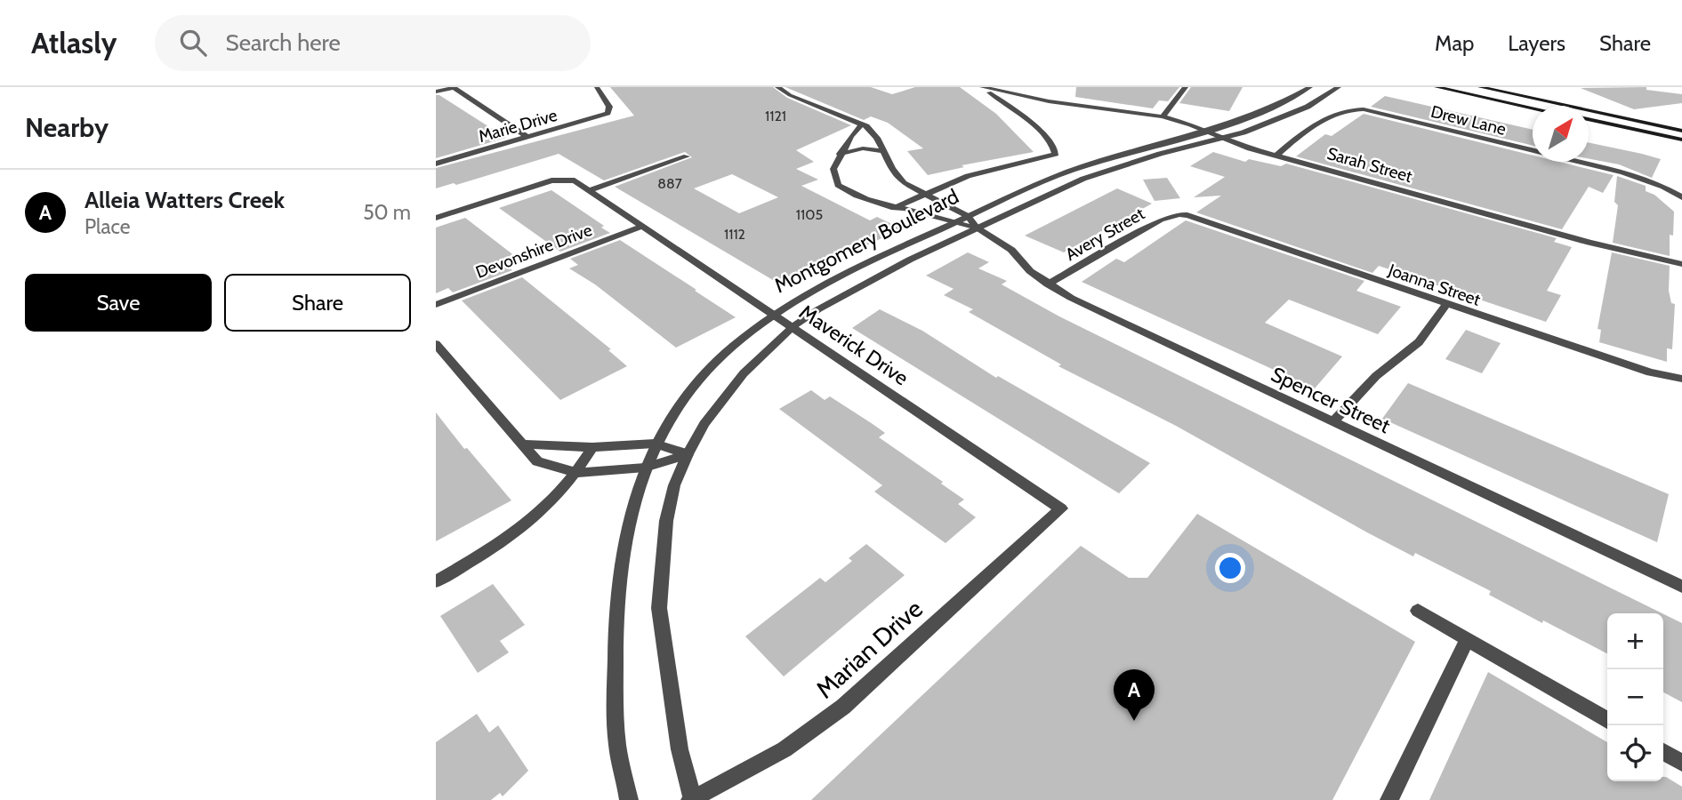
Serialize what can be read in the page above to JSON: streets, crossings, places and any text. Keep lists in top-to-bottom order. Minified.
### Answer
{"streets":{"street":["Drew Lane","Marie Drive","Sarah Street","Avery Street","Montgomery Boulevard","Devonshire Drive","Joanna Street","Maverick Drive","Spencer Street","Marian Drive"]},"crossings":[["Drew Lane","Sarah Street"],["Sarah Street","Montgomery Boulevard"],["Avery Street","Joanna Street"],["Avery Street","Spencer Street"],["Montgomery Boulevard","Maverick Drive"],["Montgomery Boulevard","Spencer Street"],["Montgomery Boulevard","Marian Drive"],["Devonshire Drive","Maverick Drive"],["Maverick Drive","Marian Drive"]],"house_numbers":["1121","887","1105","1112"],"north":"top right","page":{"header":"Atlasly","search":"Search here","nav":["Map","Layers","Share"],"heading":"Nearby","list":[{"mark":"A","name":"Alleia Watters Creek","note":"Place","value":"50 m"}],"buttons":["Save","Share"],"map_buttons":["+","−"],"pins":"A"}}
